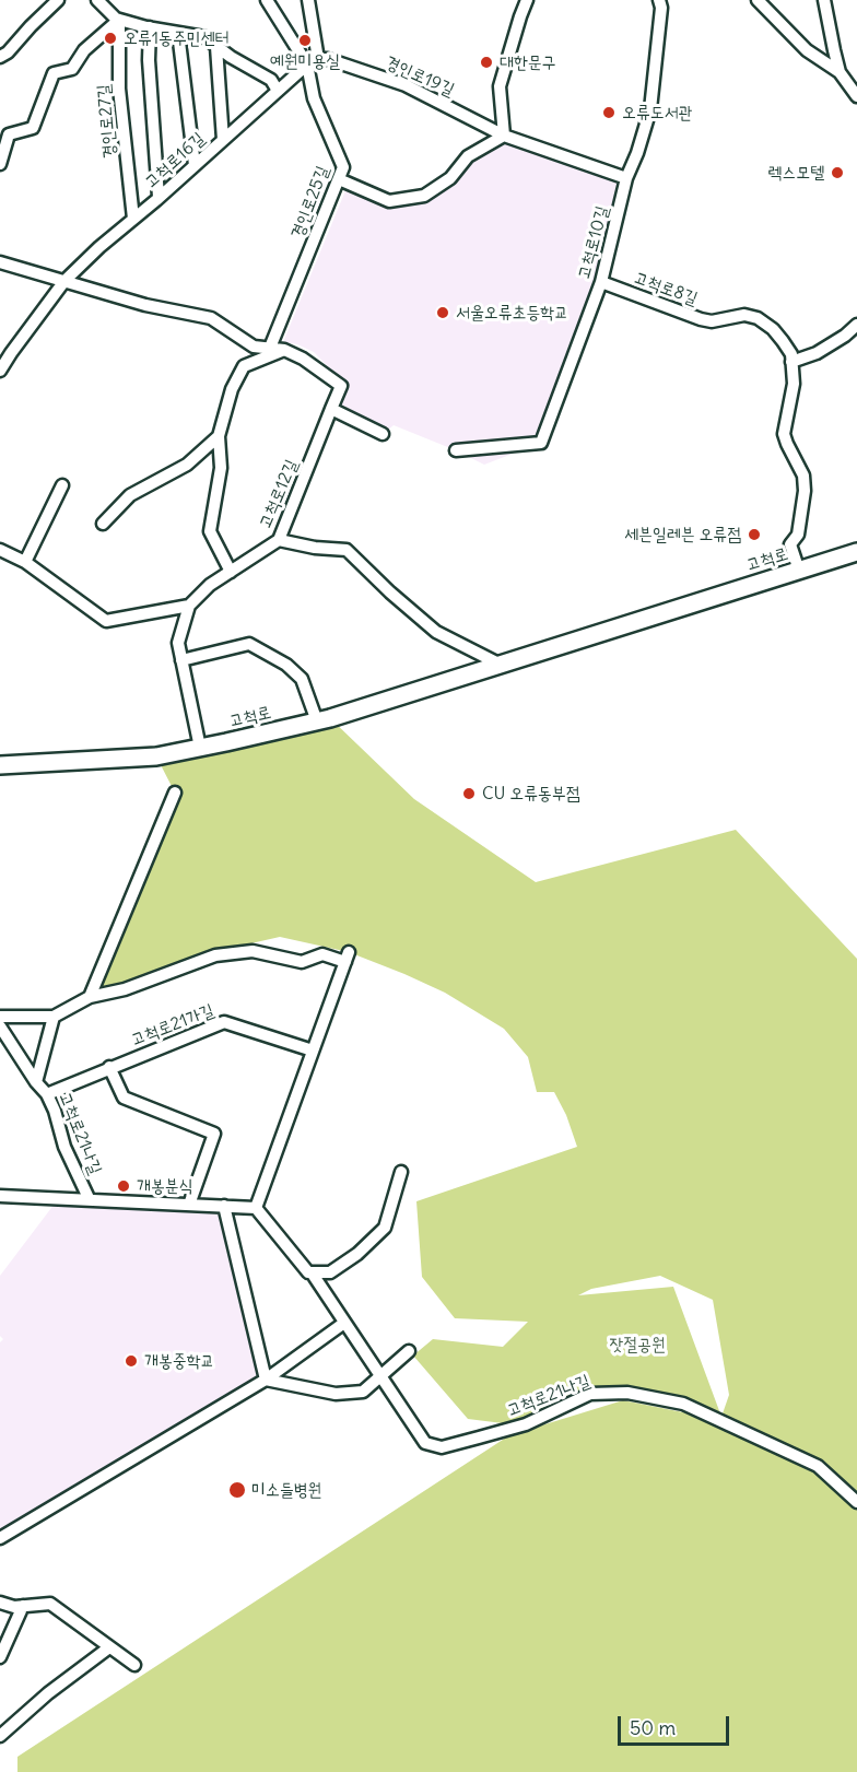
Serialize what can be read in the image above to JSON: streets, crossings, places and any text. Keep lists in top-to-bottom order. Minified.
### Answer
{"streets":{"main road":["고척로"],"street":["경인로19길","경인로27길","고척로16길","경인로25길","고척로10길","고척로8길","고척로12길","고척로21가길","고척로21나길"]},"crossings":[["경인로19길","고척로16길"],["경인로19길","경인로25길"],["경인로19길","고척로10길"],["경인로27길","고척로16길"],["고척로16길","경인로25길"],["경인로25길","고척로12길"],["고척로10길","고척로8길"],["고척로8길","고척로"],["고척로21가길","고척로21나길"]],"parks":["잣절공원"],"places":["오류1동주민센터","예원미용실","대한문구","오류도서관","렉스모텔","서울오류초등학교","세븐일레븐 오류점","CU 오류동부점","개봉분식","개봉중학교","미소들병원"],"scale_bar":"50 m"}
